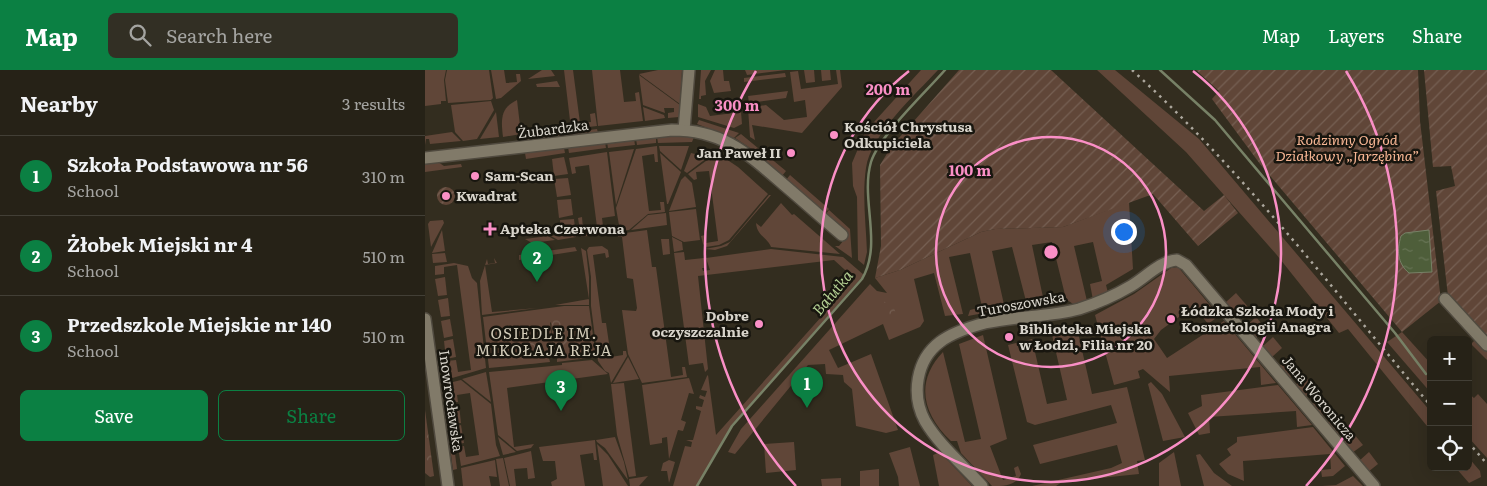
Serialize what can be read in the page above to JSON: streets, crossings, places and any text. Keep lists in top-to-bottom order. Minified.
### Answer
{"streets":{"street":["Żubardzka","Turoszowska","Jana Woronicza","Inowrocławska"]},"crossings":[["Turoszowska","Jana Woronicza"]],"districts":["OSIEDLE IM. MIKOŁAJA REJA"],"water":["Bałutka"],"parks":["Rodzinny Ogród Działkowy „Jarzębina”"],"places":{"other":["Kościół Chrystusa Odkupiciela","Jan Paweł II","Sam-Scan","Kwadrat","Łódzka Szkoła Mody i Kosmetologii Anagra","Dobre oczyszczalnie","Biblioteka Miejska w Łodzi, Filia nr 20"],"health":["Apteka Czerwona"]},"page":{"header":"Map","search":"Search here","nav":["Map","Layers","Share"],"heading":["Nearby","3 results"],"list":[{"mark":"1","name":"Szkoła Podstawowa nr 56","note":"School","value":"310 m"},{"mark":"2","name":"Żłobek Miejski nr 4","note":"School","value":"510 m"},{"mark":"3","name":"Przedszkole Miejskie nr 140","note":"School","value":"510 m"}],"pins":["2","1","3"],"map_buttons":["+","−"],"buttons":["Save","Share"]},"rings":["200 m","300 m","100 m"]}
